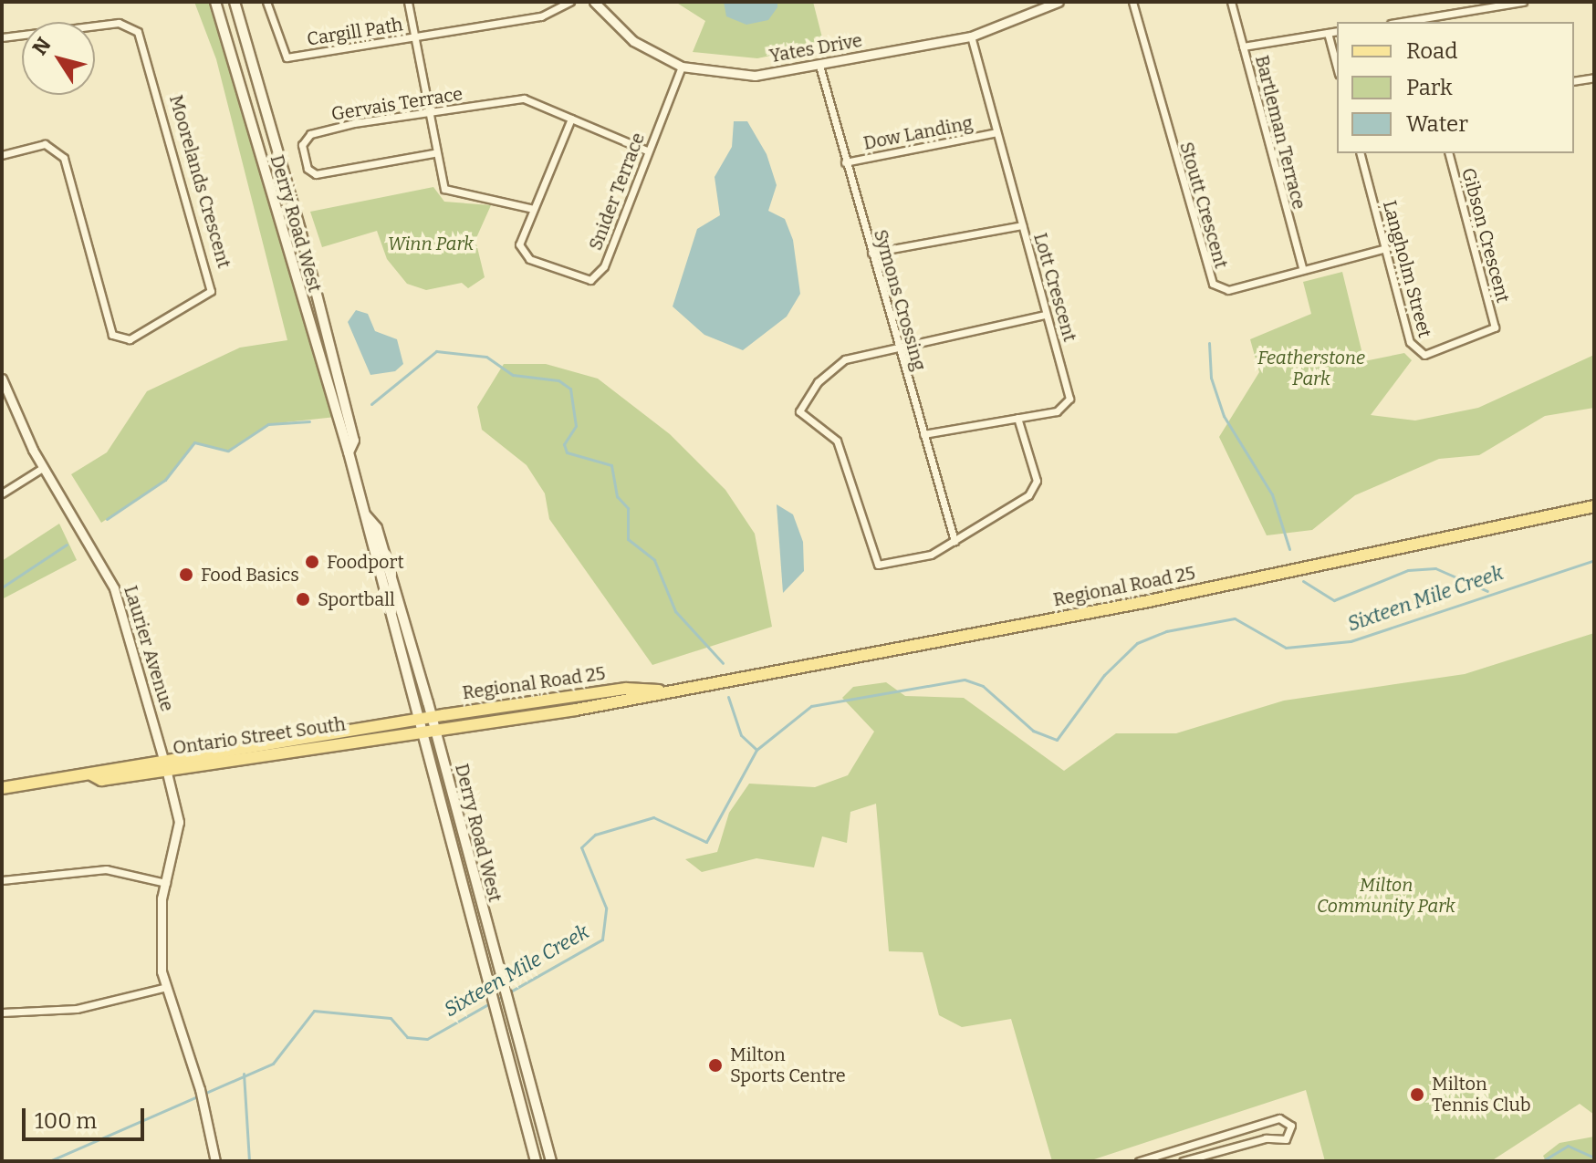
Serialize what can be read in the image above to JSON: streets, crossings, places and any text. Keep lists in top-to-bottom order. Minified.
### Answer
{"streets":{"main road":["Derry Road West","Regional Road 25","Ontario Street South"],"street":["Cargill Path","Yates Drive","Gervais Terrace","Bartleman Terrace","Dow Landing","Moorelands Crescent","Snider Terrace","Stoutt Crescent","Gibson Crescent","Langholm Street","Lott Crescent","Symons Crossing","Laurier Avenue"]},"crossings":[["Yates Drive","Snider Terrace"],["Yates Drive","Lott Crescent"],["Yates Drive","Symons Crossing"],["Gervais Terrace","Snider Terrace"],["Bartleman Terrace","Stoutt Crescent"],["Dow Landing","Lott Crescent"],["Dow Landing","Symons Crossing"],["Stoutt Crescent","Langholm Street"],["Derry Road West","Regional Road 25"],["Derry Road West","Ontario Street South"],["Gibson Crescent","Langholm Street"],["Lott Crescent","Symons Crossing"],["Regional Road 25","Ontario Street South"],["Laurier Avenue","Ontario Street South"]],"water":["Sixteen Mile Creek"],"parks":["Winn Park","Featherstone Park","Milton Community Park"],"places":["Foodport","Food Basics","Sportball","Milton Sports Centre","Milton Tennis Club"],"legend":["Road","Park","Water"],"scale_bar":"100 m","north":"top left"}
